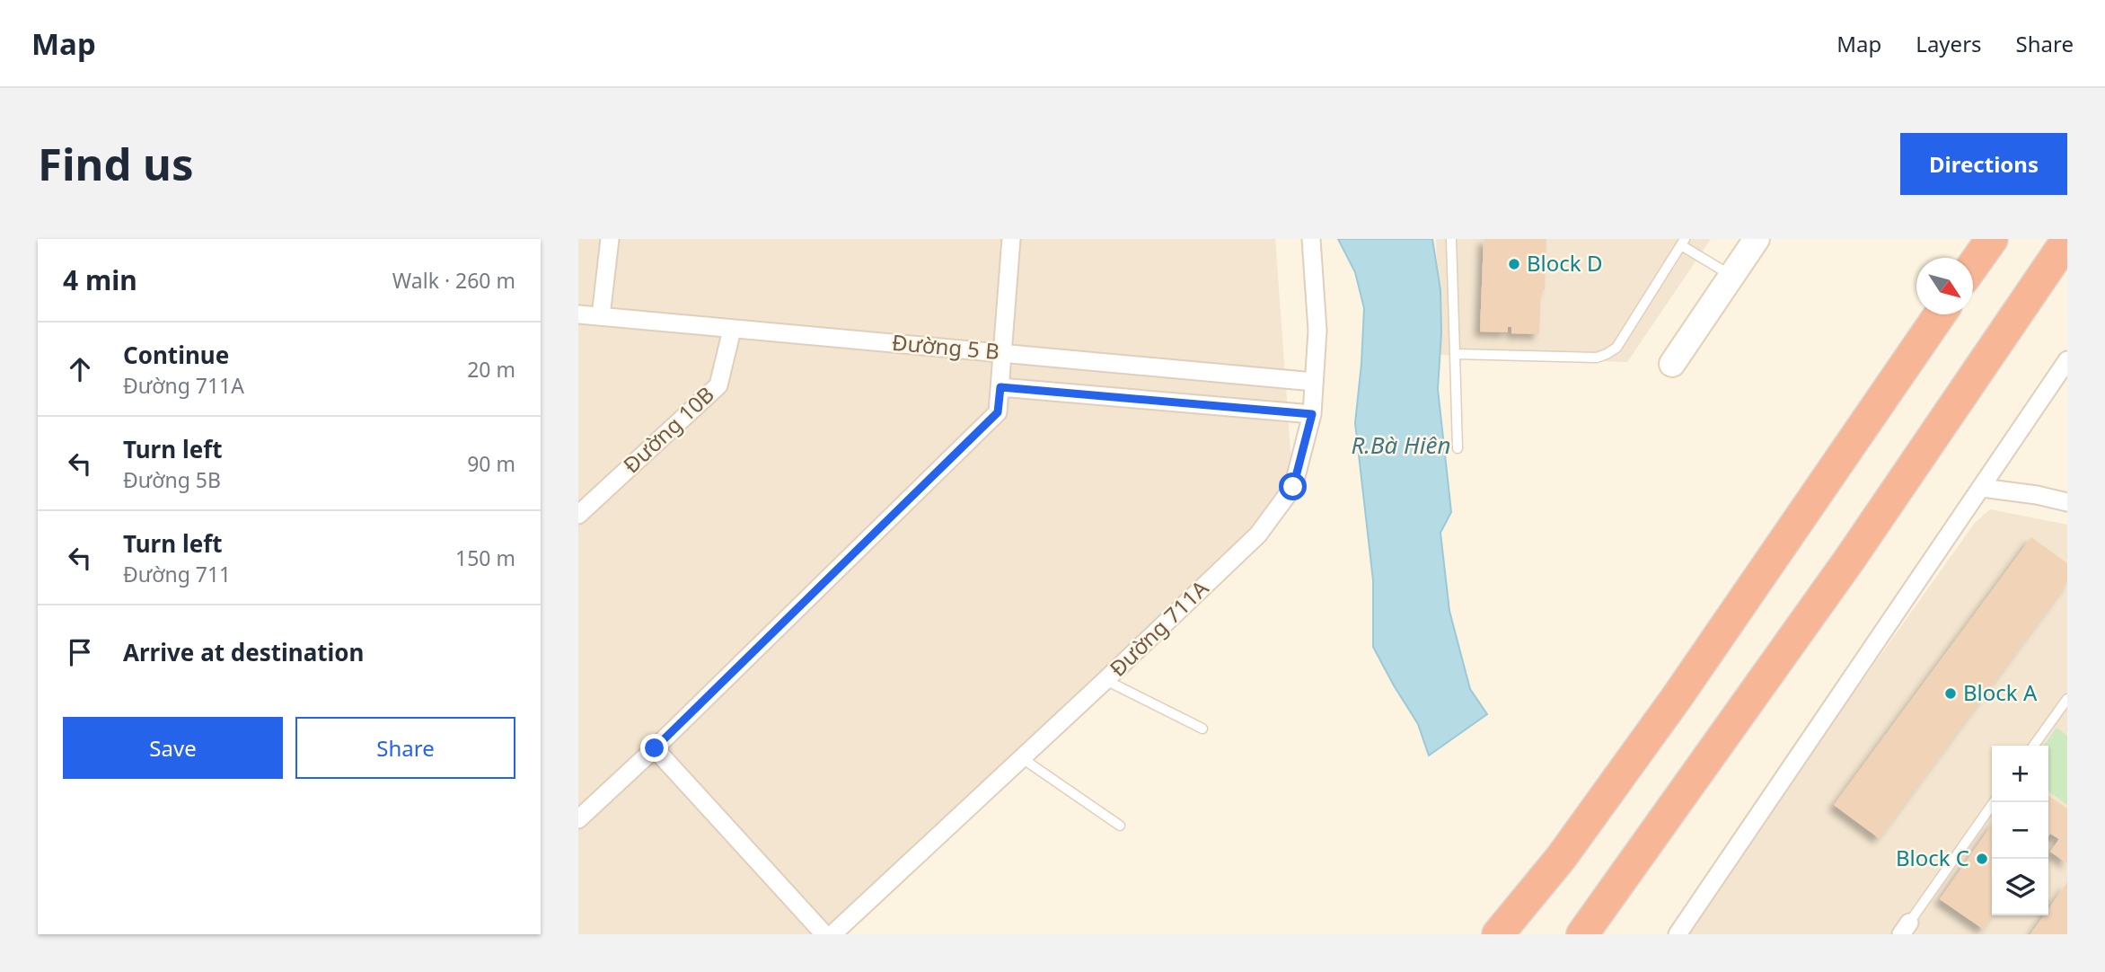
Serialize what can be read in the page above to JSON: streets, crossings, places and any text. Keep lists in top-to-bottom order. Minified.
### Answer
{"streets":{"street":["Đường 5 B","Đường 10B","Đường 711A"]},"crossings":[["Đường 5 B","Đường 10B"],["Đường 5 B","Đường 711A"]],"water":["R.Bà Hiên"],"places":["Block D","Block A","Block C"],"north":"bottom right","page":{"header":"Map","nav":["Map","Layers","Share"],"buttons":["Directions",["Save","Share"]],"title":"Find us","heading":["4 min","Walk · 260 m"],"list":[["Continue","Đường 711A","20 m"],["Turn left","Đường 5B","90 m"],["Turn left","Đường 711","150 m"],"Arrive at destination"],"map_buttons":["+","−"]}}
